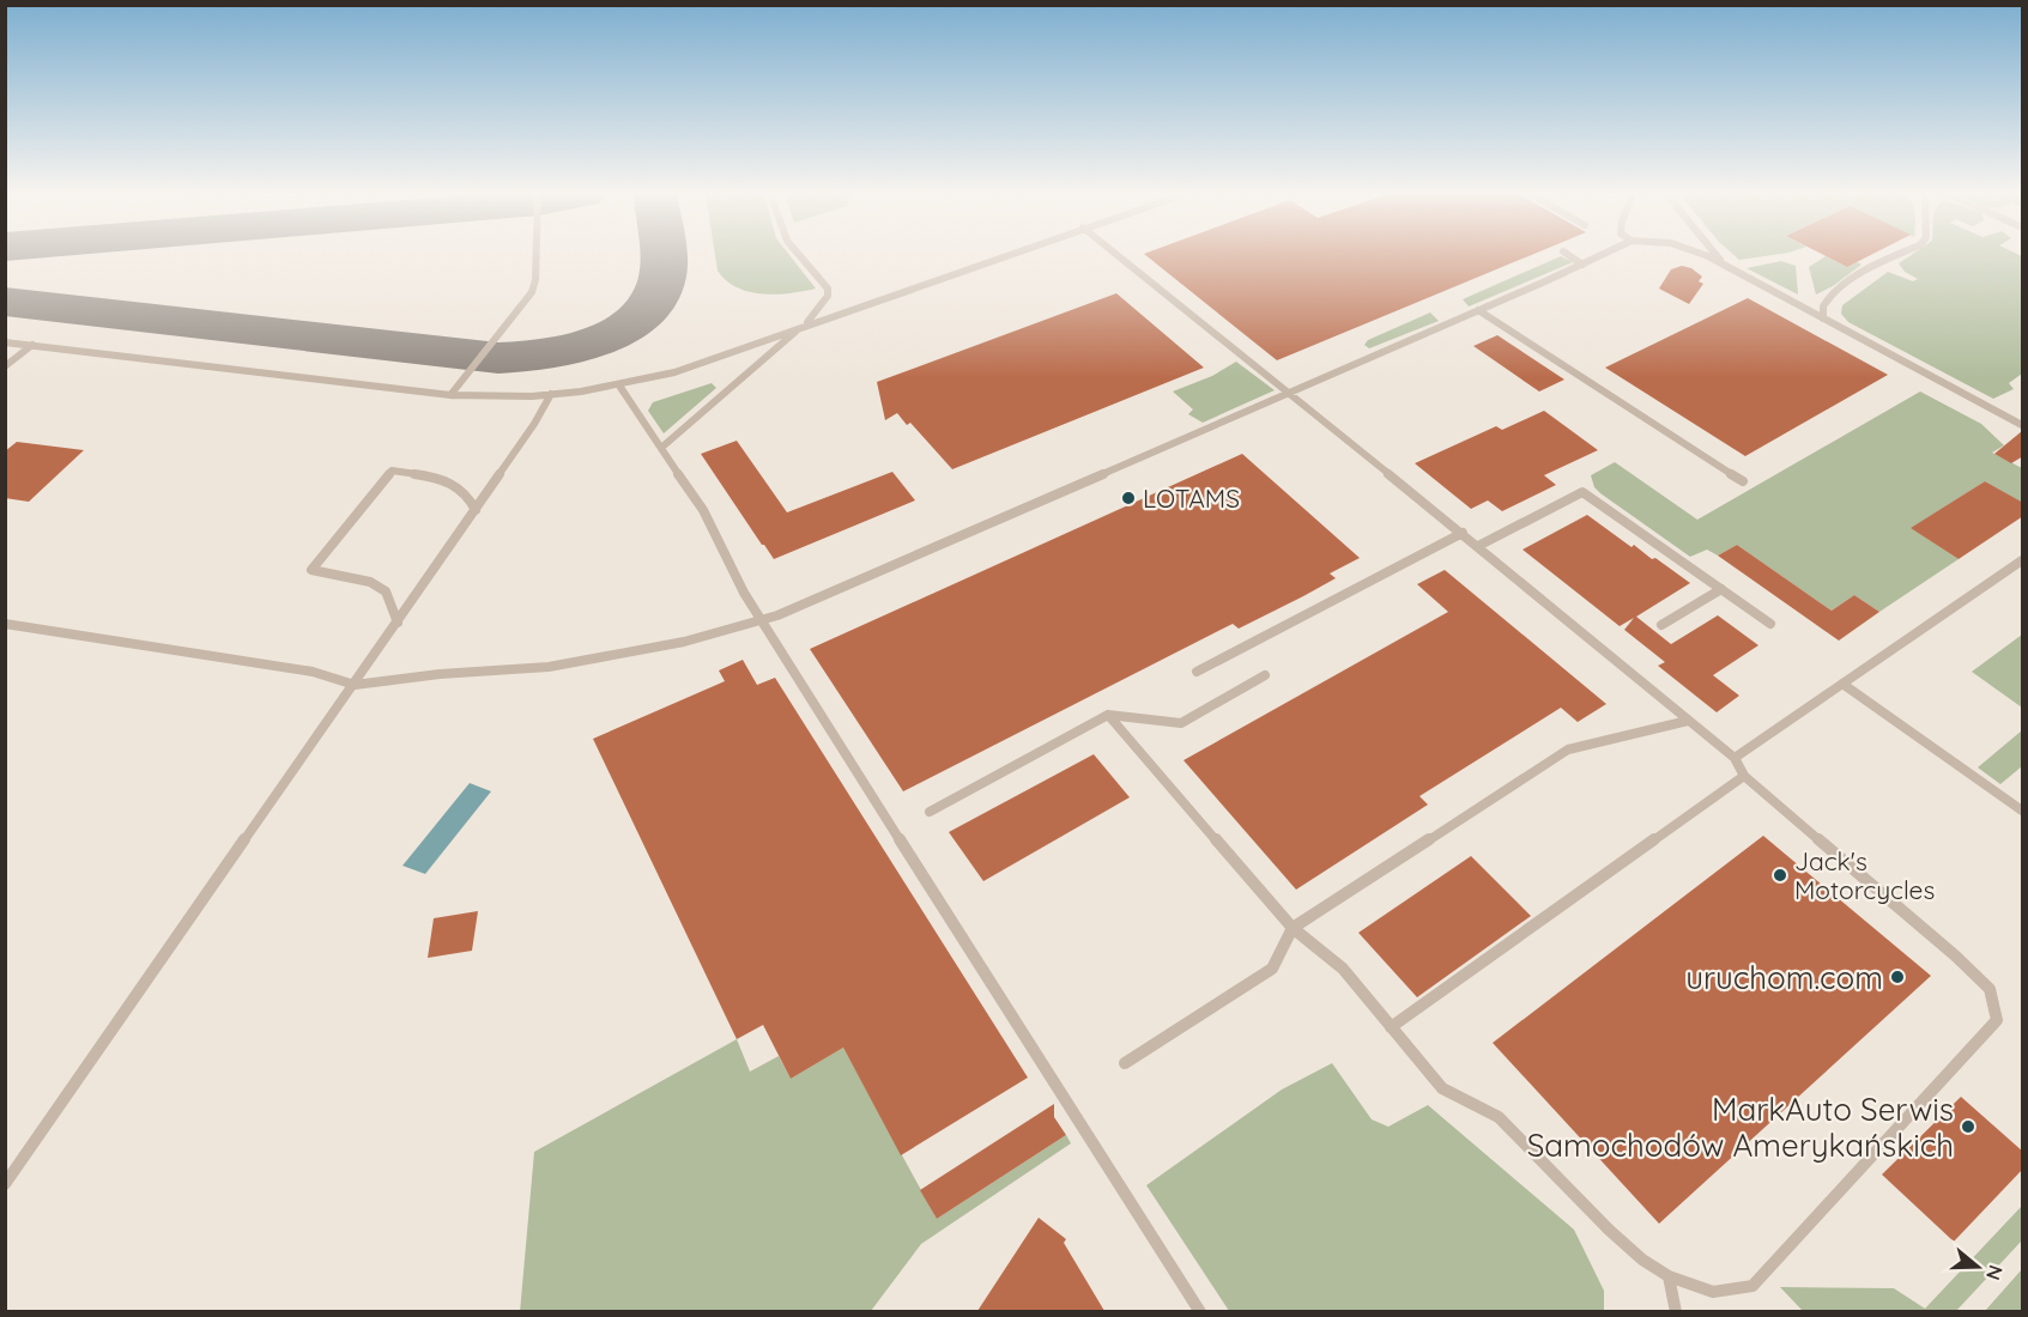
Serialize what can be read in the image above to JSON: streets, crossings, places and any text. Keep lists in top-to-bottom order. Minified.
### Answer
{"places":["LOTAMS","Jack's Motorcycles","uruchom.com","MarkAuto Serwis Samochodów Amerykańskich"],"north":"right"}
